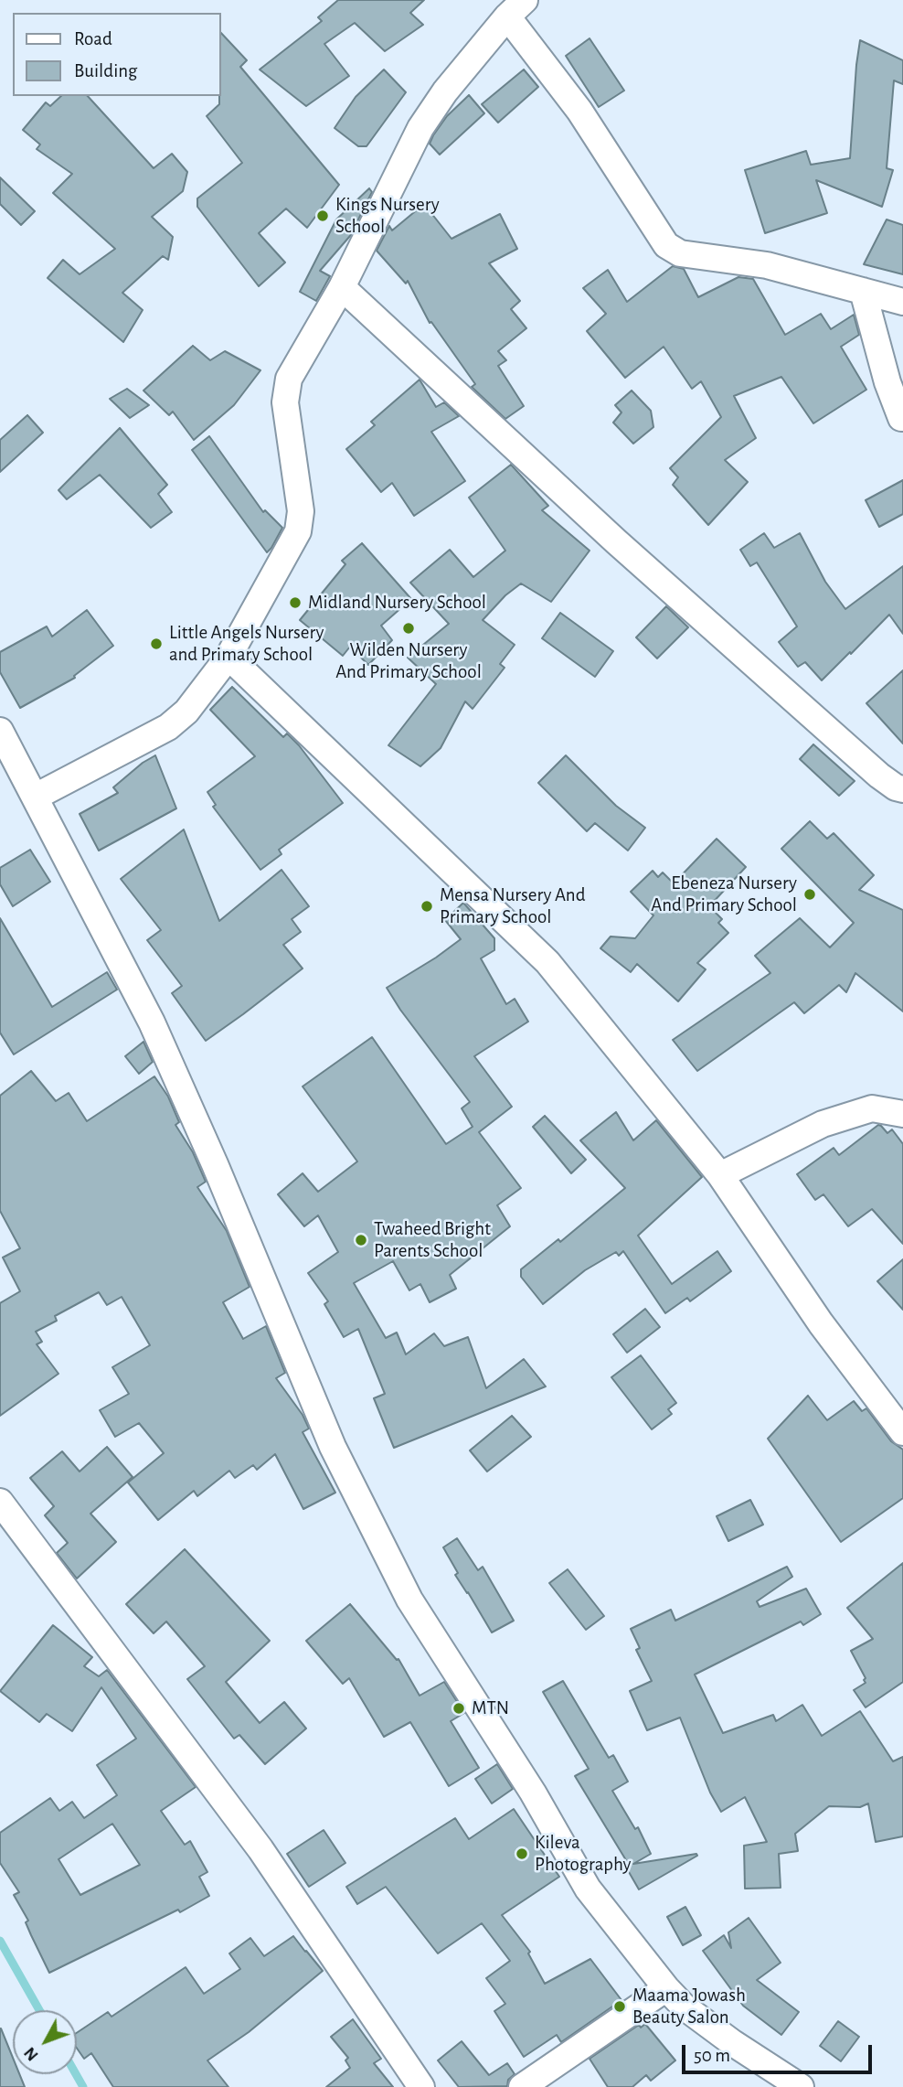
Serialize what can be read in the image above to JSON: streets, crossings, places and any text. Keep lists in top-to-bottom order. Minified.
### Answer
{"places":["Kings Nursery School","Midland Nursery School","Wilden Nursery And Primary School","Little Angels Nursery and Primary School","Ebeneza Nursery And Primary School","Mensa Nursery And Primary School","Twaheed Bright Parents School","MTN","Kileva Photography","Maama Jowash Beauty Salon"],"legend":["Road","Building"],"scale_bar":"50 m","north":"bottom left"}
